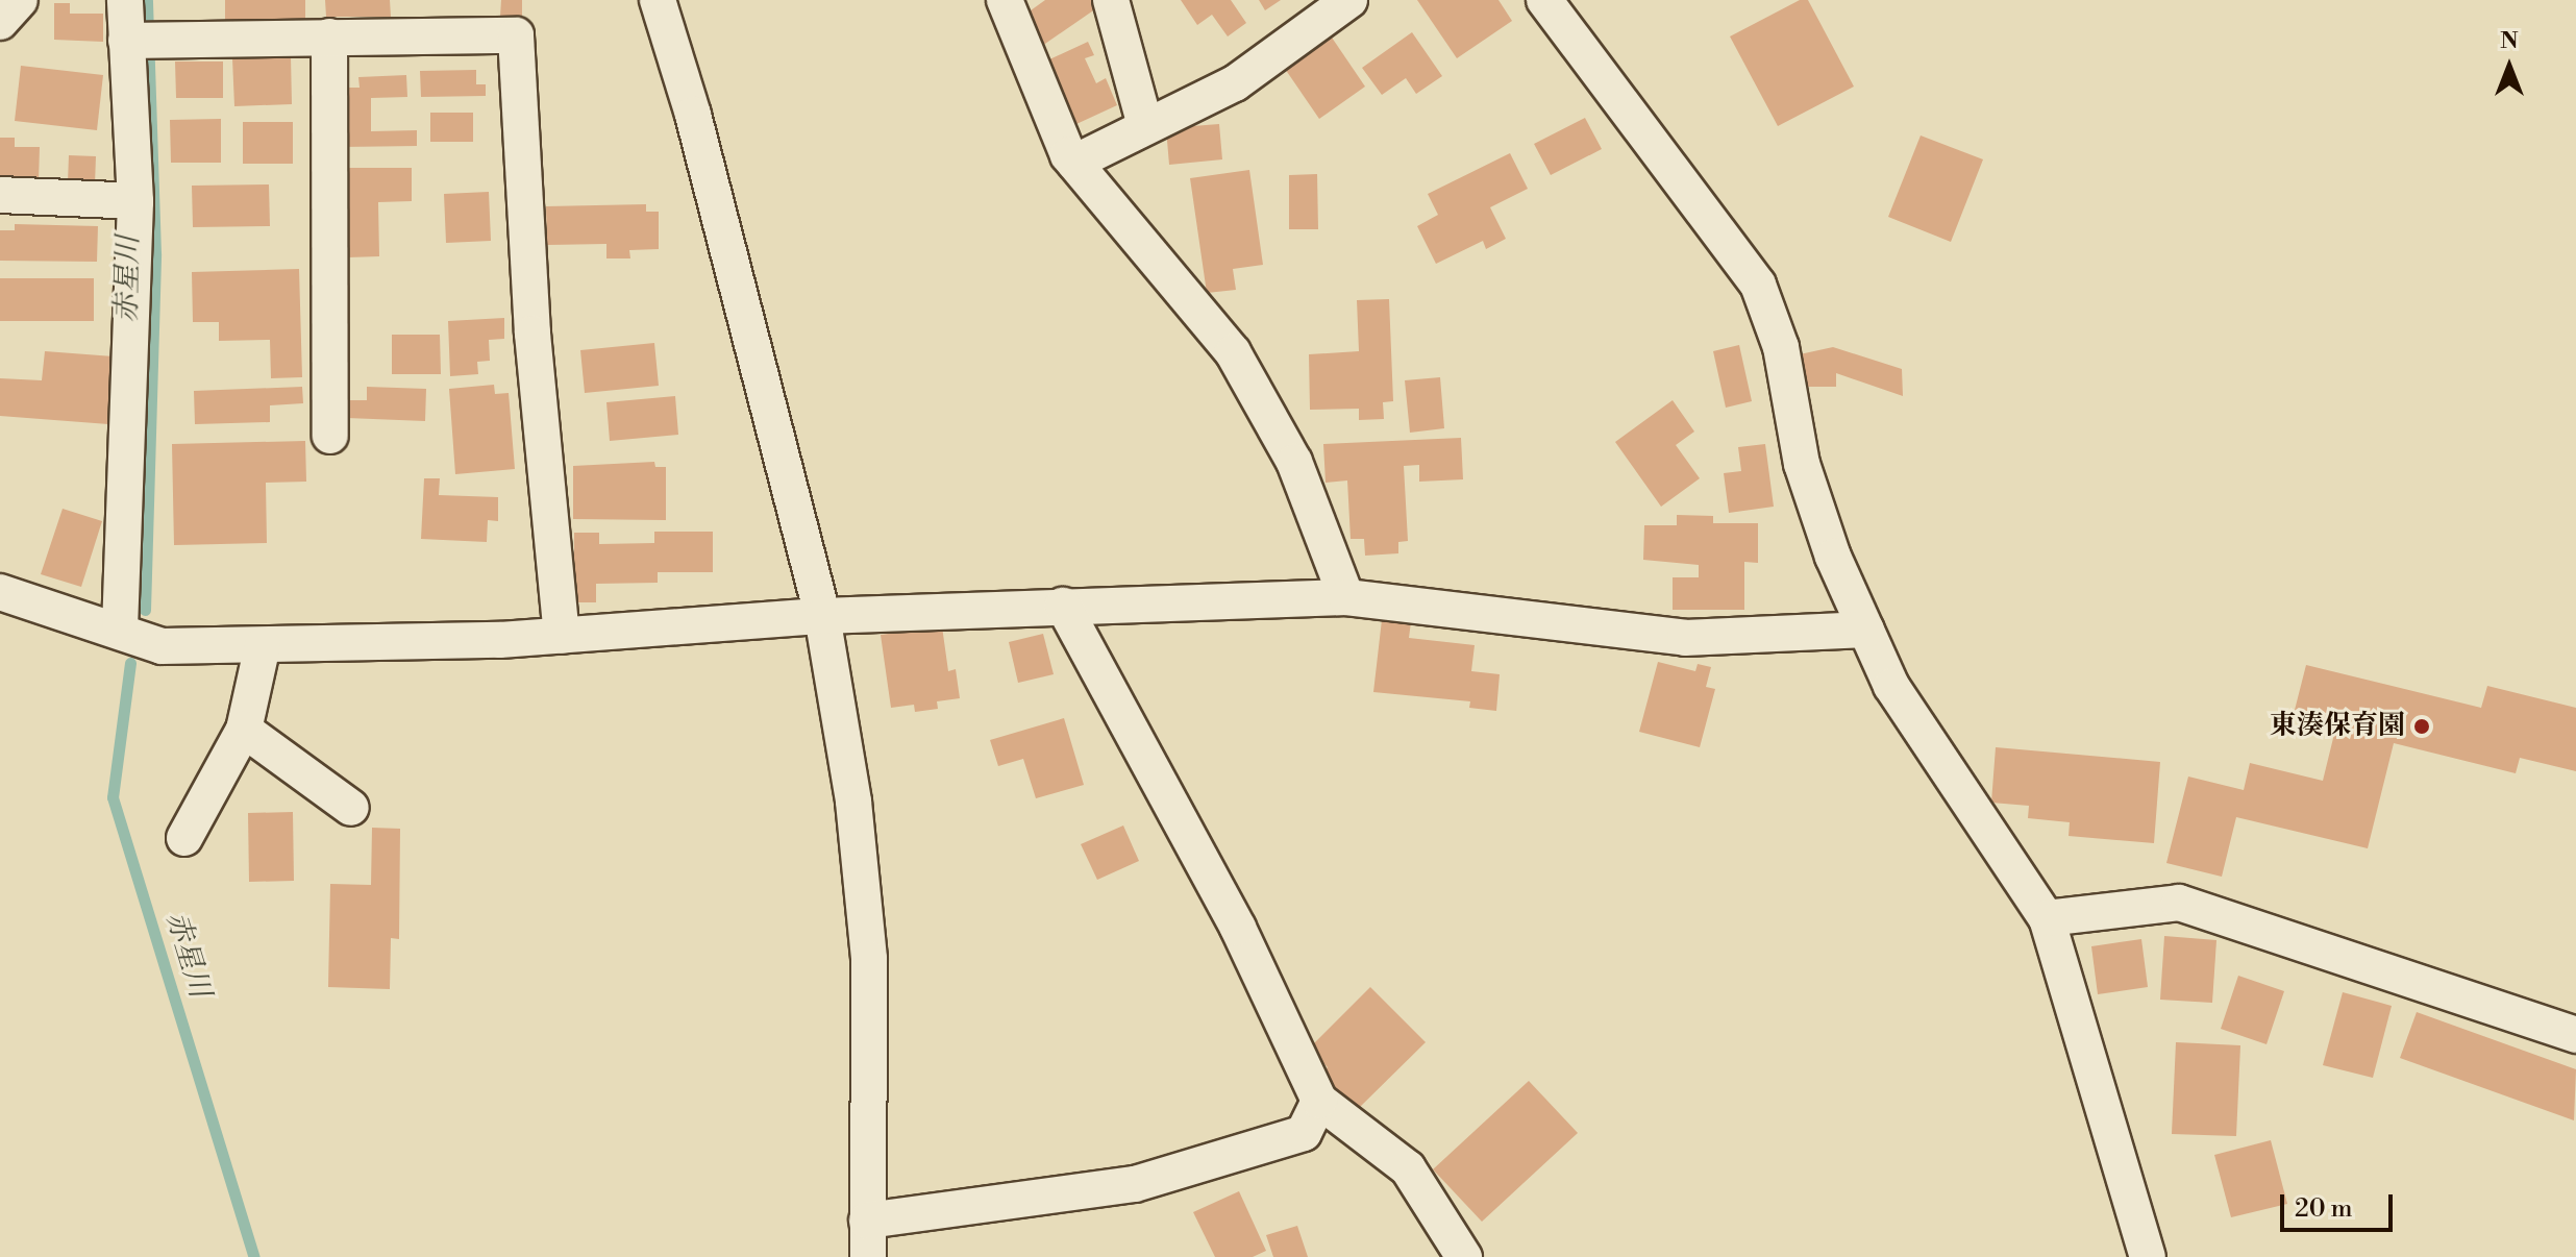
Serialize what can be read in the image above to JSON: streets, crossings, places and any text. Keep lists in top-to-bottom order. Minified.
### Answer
{"water":["赤星川"],"places":["東湊保育園"],"scale_bar":"20 m","north":"top"}
